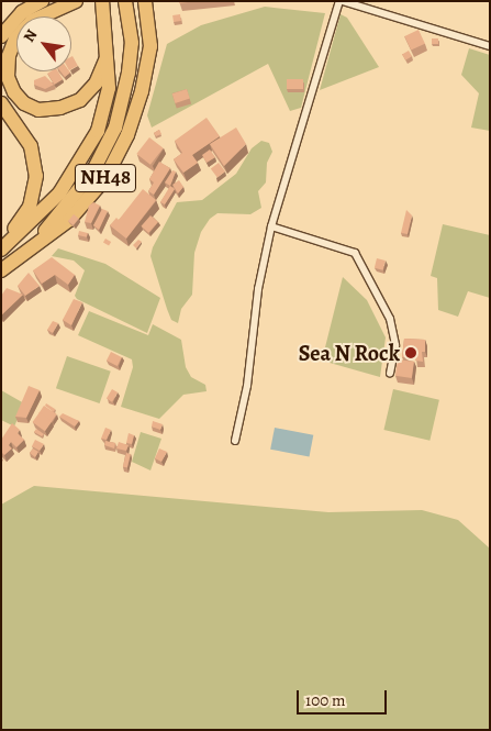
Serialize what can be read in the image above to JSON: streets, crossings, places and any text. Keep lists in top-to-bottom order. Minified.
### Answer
{"streets":{"highway":["NH48"]},"places":["Sea N Rock"],"scale_bar":"100 m","north":"top left"}
